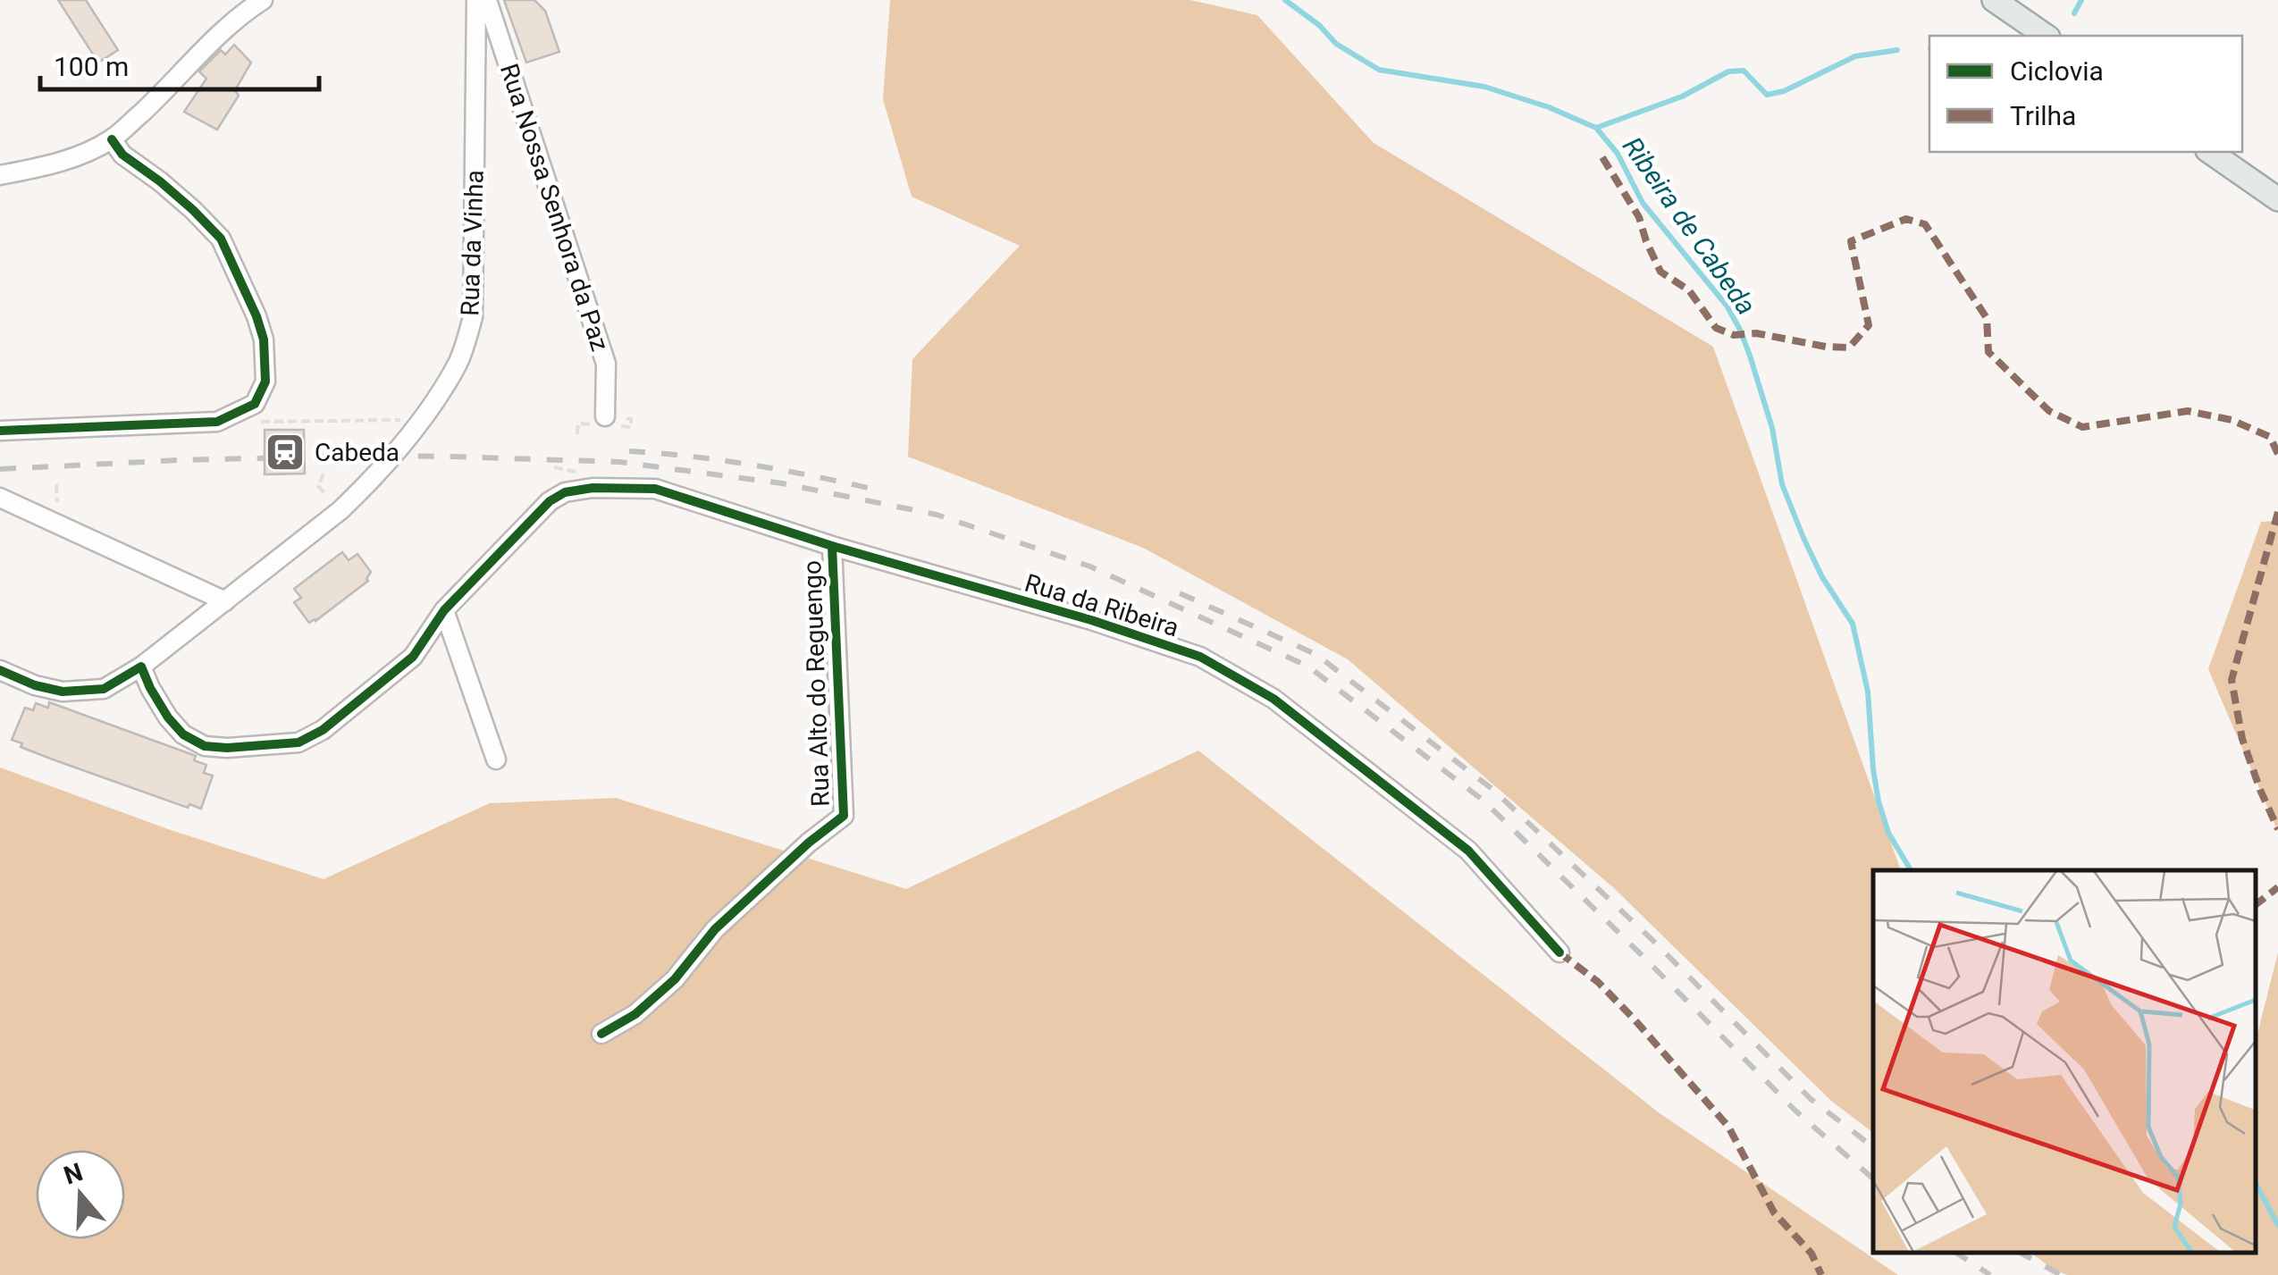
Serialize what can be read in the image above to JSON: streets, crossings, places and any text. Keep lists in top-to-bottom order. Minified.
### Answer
{"streets":{"street":["Rua Nossa Senhora da Paz","Rua da Vinha","Rua da Ribeira","Rua Alto do Reguengo"]},"crossings":[["Rua da Ribeira","Rua Alto do Reguengo"]],"water":["Ribeira de Cabeda"],"places":{"station":["Cabeda"]},"legend":["Ciclovia","Trilha"],"scale_bar":"100 m","north":"top"}
